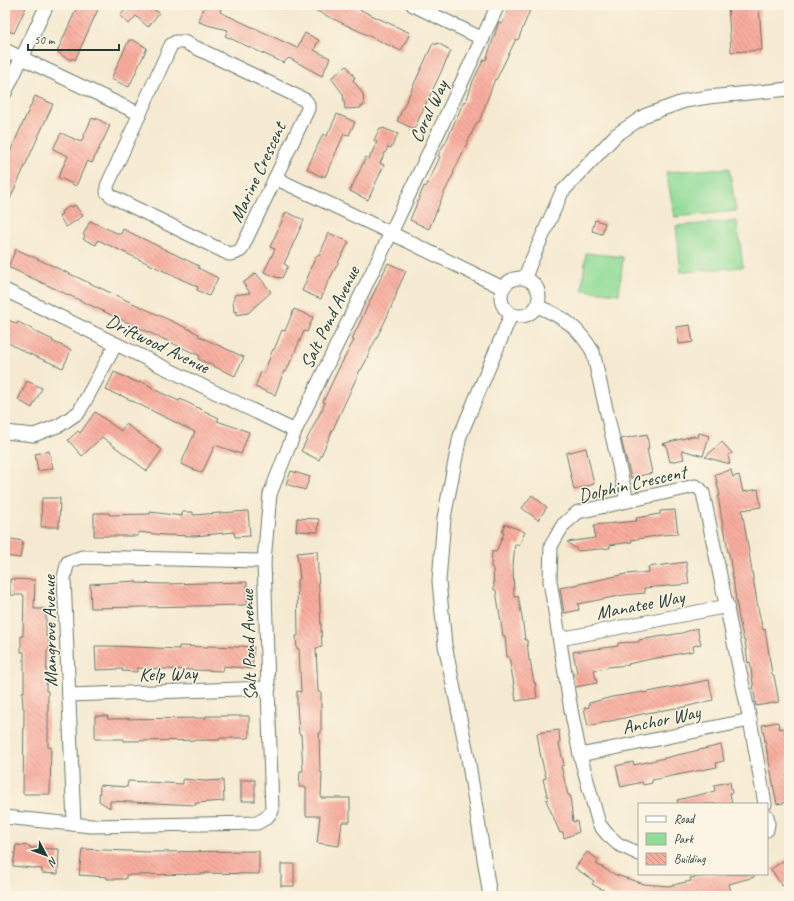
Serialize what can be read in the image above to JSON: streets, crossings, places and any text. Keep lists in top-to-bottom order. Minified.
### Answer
{"streets":{"street":["Coral Way","Marine Crescent","Salt Pond Avenue","Driftwood Avenue","Dolphin Crescent","Manatee Way","Mangrove Avenue","Kelp Way","Anchor Way"]},"crossings":[["Coral Way","Salt Pond Avenue"],["Salt Pond Avenue","Driftwood Avenue"],["Salt Pond Avenue","Mangrove Avenue"],["Salt Pond Avenue","Kelp Way"],["Dolphin Crescent","Manatee Way"],["Dolphin Crescent","Anchor Way"],["Mangrove Avenue","Kelp Way"]],"legend":["Road","Park","Building"],"scale_bar":"50 m","north":"bottom right"}
